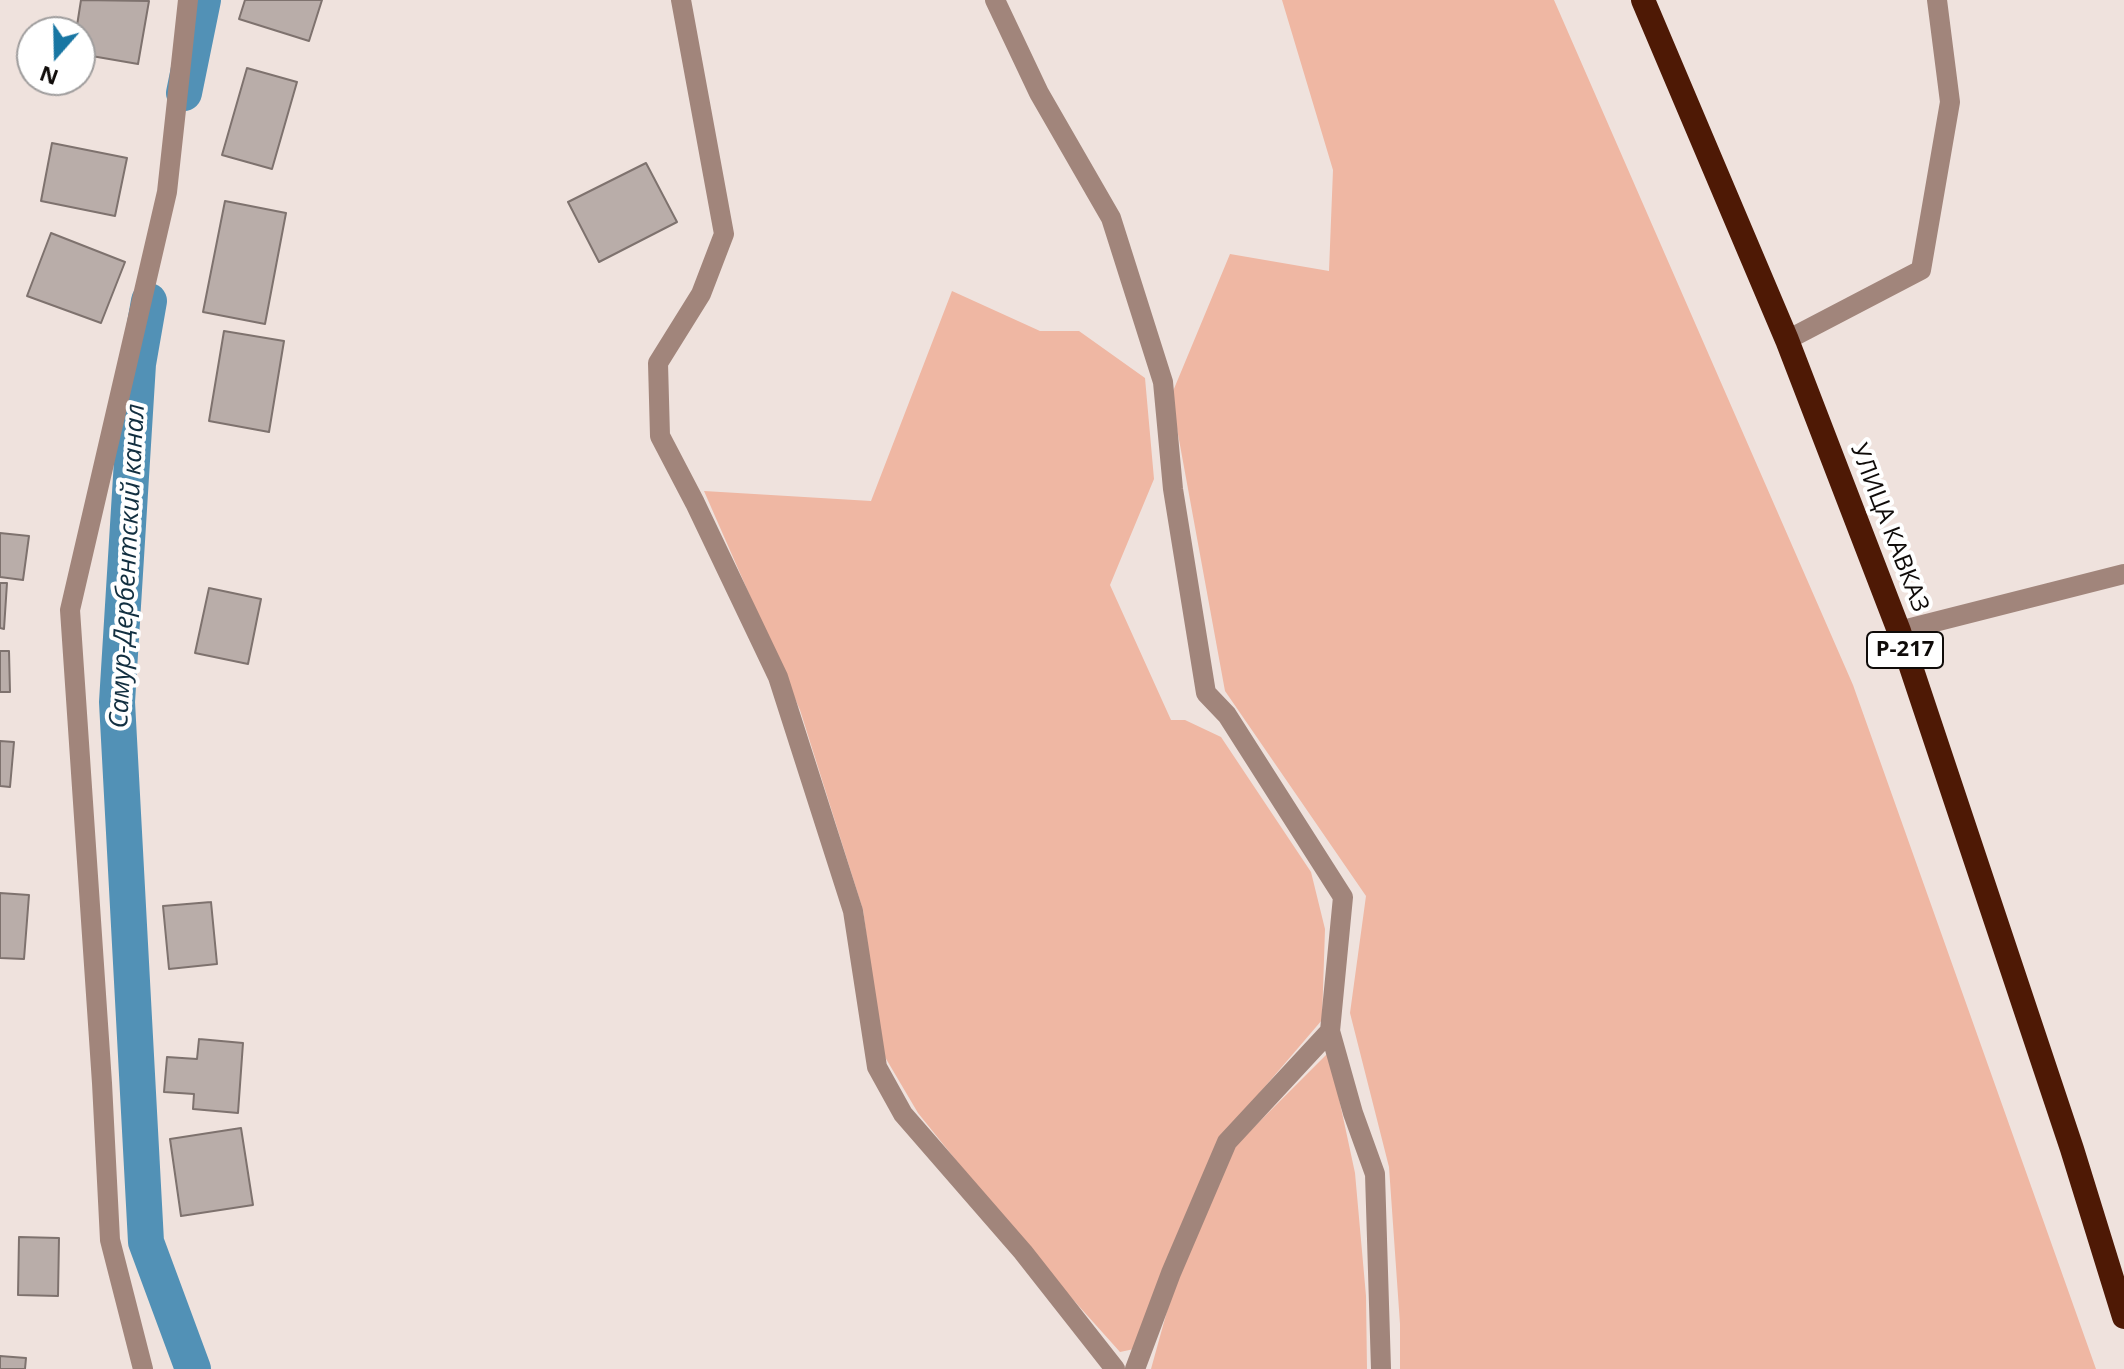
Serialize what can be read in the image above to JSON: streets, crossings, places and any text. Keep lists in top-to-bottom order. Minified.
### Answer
{"streets":{"highway":["УЛИЦА КАВКАЗ","Р-217"]},"water":["Самур-Дербентский канал"],"north":"bottom"}
